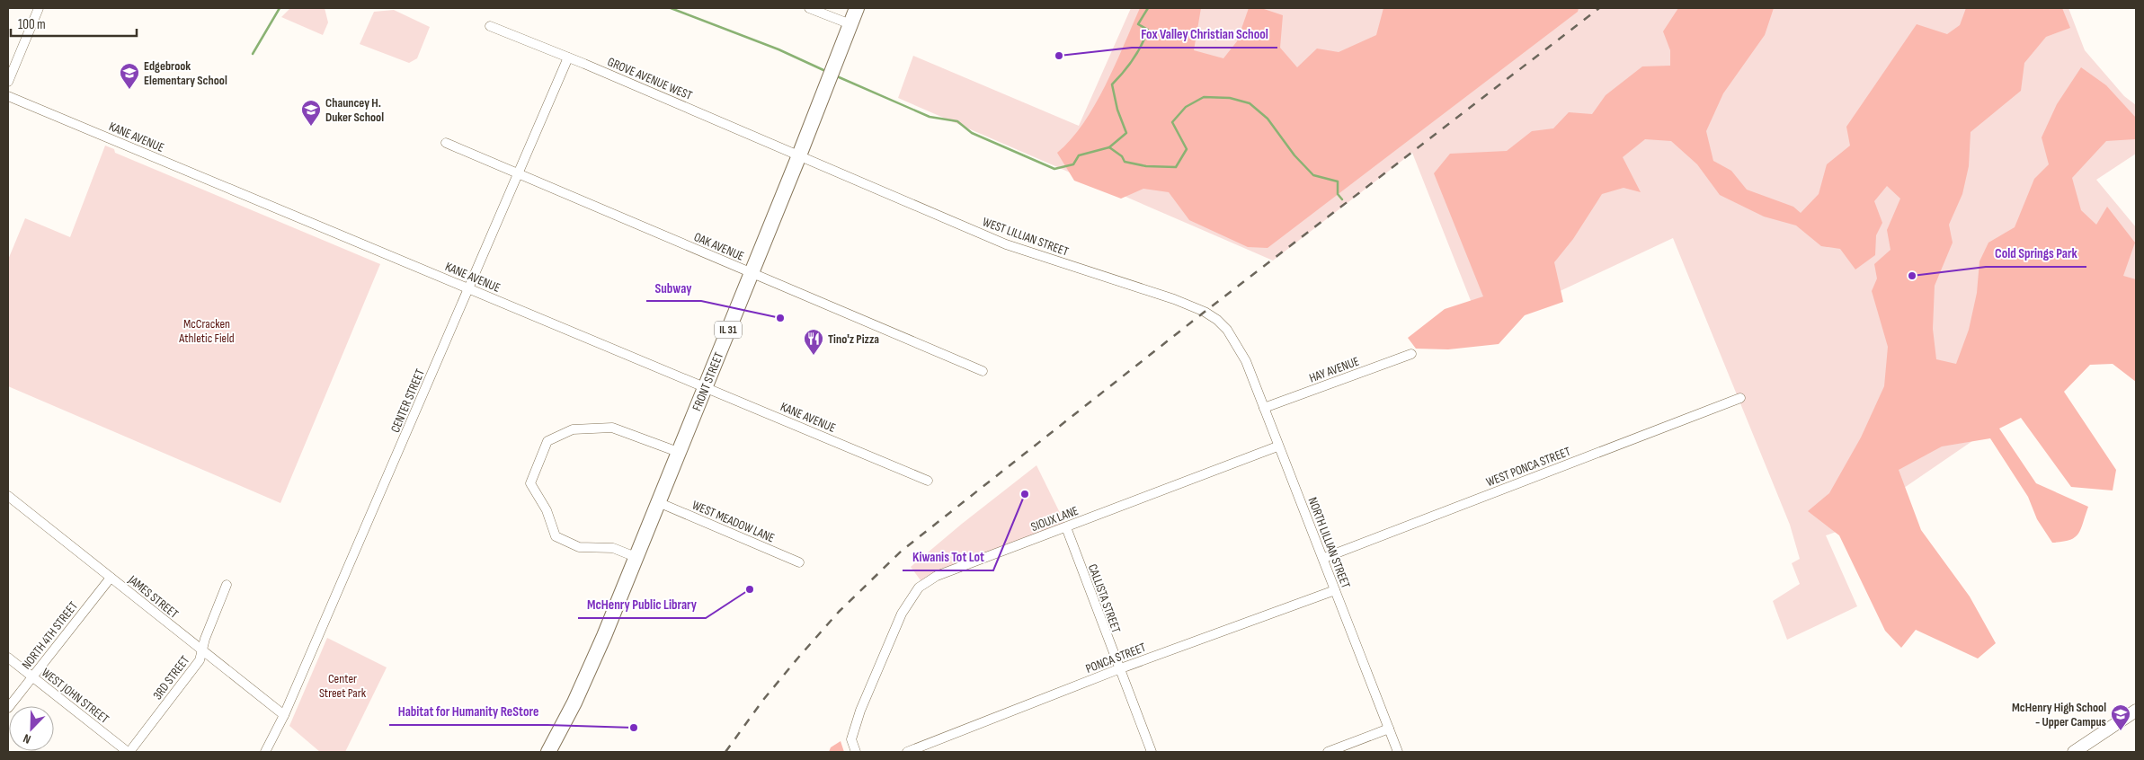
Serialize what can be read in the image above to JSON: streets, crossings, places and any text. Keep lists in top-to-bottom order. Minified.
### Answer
{"streets":{"main road":["IL 31","FRONT STREET"],"street":["GROVE AVENUE WEST","KANE AVENUE","WEST LILLIAN STREET","OAK AVENUE","HAY AVENUE","CENTER STREET","WEST PONCA STREET","SIOUX LANE","WEST MEADOW LANE","NORTH LILLIAN STREET","JAMES STREET","CALLISTA STREET","NORTH 4TH STREET","PONCA STREET","3RD STREET","WEST JOHN STREET"]},"crossings":[["GROVE AVENUE WEST","WEST LILLIAN STREET"],["GROVE AVENUE WEST","FRONT STREET"],["GROVE AVENUE WEST","CENTER STREET"],["KANE AVENUE","FRONT STREET"],["KANE AVENUE","CENTER STREET"],["WEST LILLIAN STREET","FRONT STREET"],["WEST LILLIAN STREET","NORTH LILLIAN STREET"],["OAK AVENUE","FRONT STREET"],["OAK AVENUE","CENTER STREET"],["HAY AVENUE","NORTH LILLIAN STREET"],["FRONT STREET","WEST MEADOW LANE"],["CENTER STREET","JAMES STREET"],["WEST PONCA STREET","NORTH LILLIAN STREET"],["SIOUX LANE","NORTH LILLIAN STREET"],["SIOUX LANE","CALLISTA STREET"],["NORTH LILLIAN STREET","PONCA STREET"],["JAMES STREET","NORTH 4TH STREET"],["JAMES STREET","3RD STREET"],["CALLISTA STREET","PONCA STREET"],["NORTH 4TH STREET","WEST JOHN STREET"],["3RD STREET","WEST JOHN STREET"]],"parks":["McCracken Athletic Field","Center Street Park"],"places":{"other":["Fox Valley Christian School","Cold Springs Park","Subway","Kiwanis Tot Lot","McHenry Public Library","Habitat for Humanity ReStore"],"school or university":["Edgebrook Elementary School","Chauncey H. Duker School","McHenry High School - Upper Campus"],"restaurant":["Tino'z Pizza"]},"scale_bar":"100 m","north":"bottom left"}
